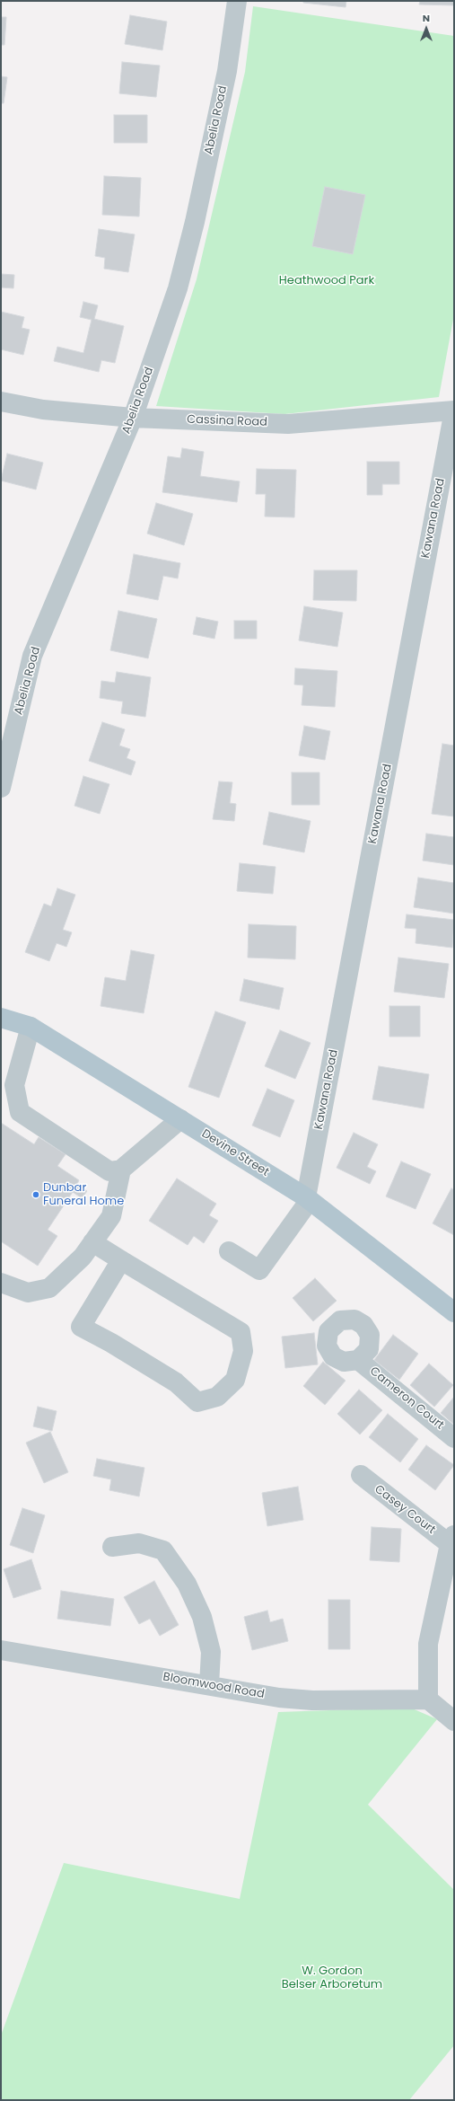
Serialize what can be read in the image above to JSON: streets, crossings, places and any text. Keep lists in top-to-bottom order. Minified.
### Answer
{"streets":{"main road":["Devine Street"],"street":["Abelia Road","Cassina Road","Kawana Road","Cameron Court","Casey Court","Bloomwood Road"]},"crossings":[["Abelia Road","Cassina Road"],["Cassina Road","Kawana Road"],["Kawana Road","Devine Street"]],"parks":["Heathwood Park","W. Gordon Belser Arboretum"],"places":["Dunbar Funeral Home"],"north":"top"}
